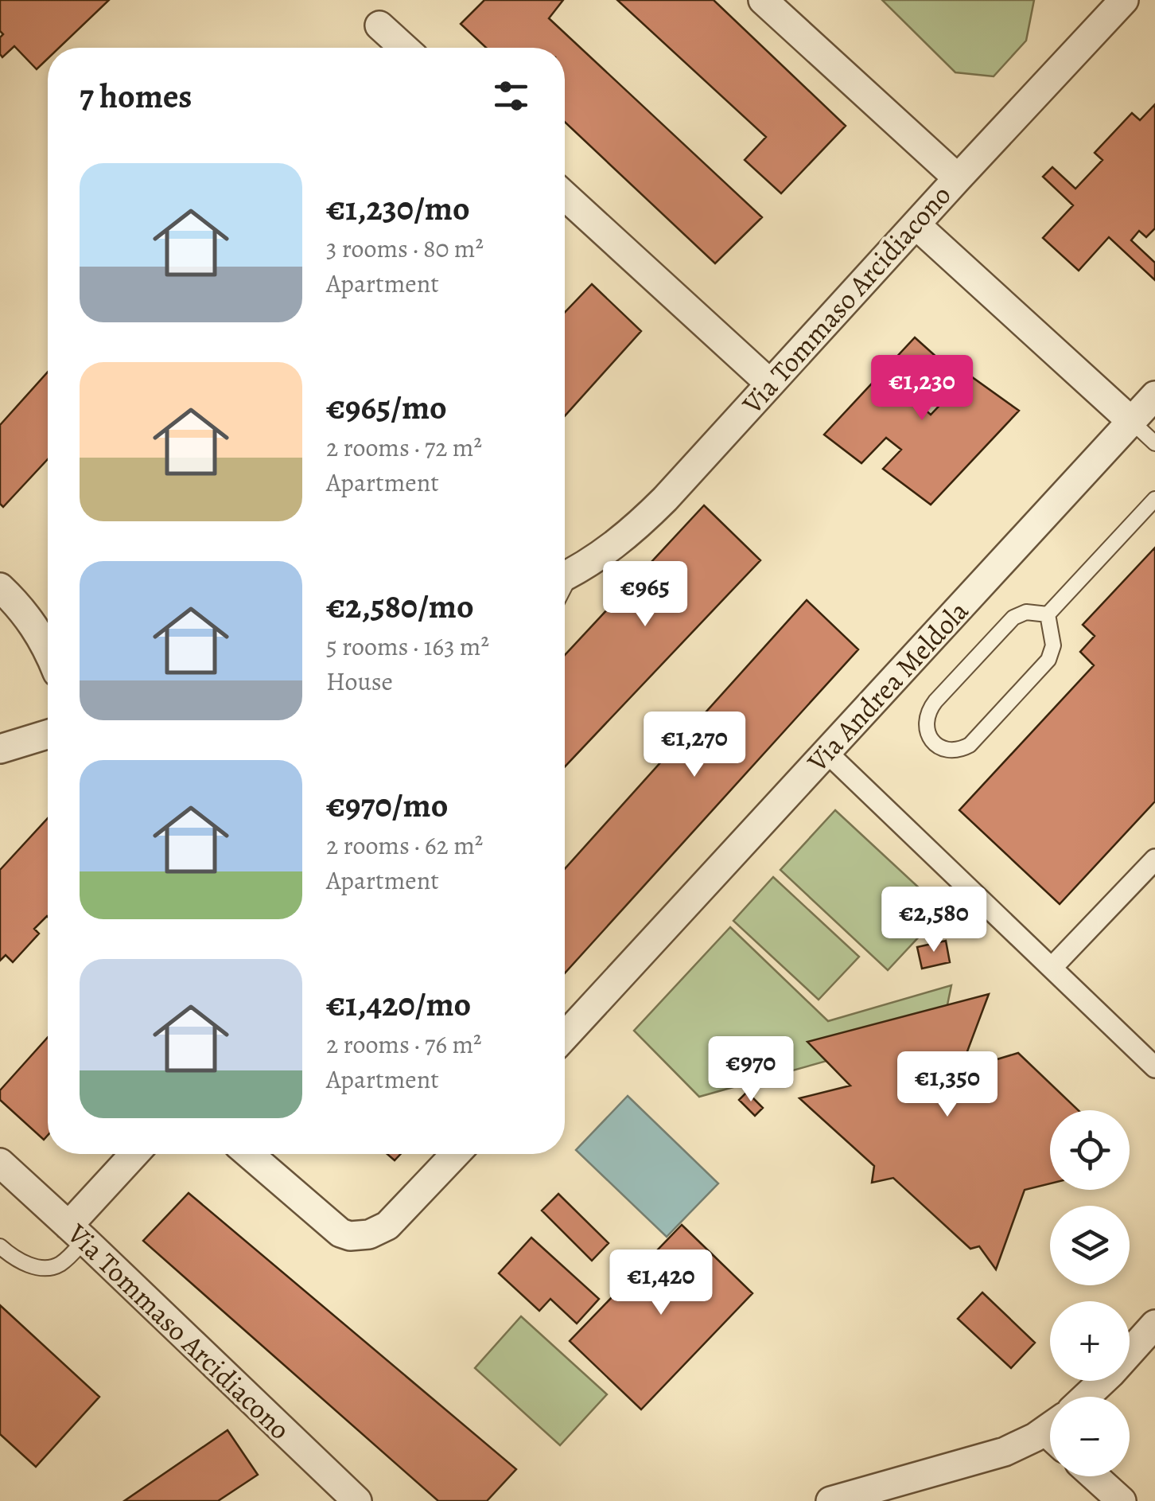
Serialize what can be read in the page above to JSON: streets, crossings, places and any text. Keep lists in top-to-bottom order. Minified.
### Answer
{"streets":{"street":["Via Tommaso Arcidiacono","Via Andrea Meldola"]},"page":{"heading":"7 homes","list":[{"name":"€1,230/mo","note":"3 rooms · 80 m² · Apartment"},{"name":"€965/mo","note":"2 rooms · 72 m² · Apartment"},{"name":"€2,580/mo","note":"5 rooms · 163 m² · House"},{"name":"€970/mo","note":"2 rooms · 62 m² · Apartment"},{"name":"€1,420/mo","note":"2 rooms · 76 m² · Apartment"}],"price":["€1,230","€965","€1,270","€2,580","€970","€1,350","€1,420"],"map_buttons":["+","−"]}}
